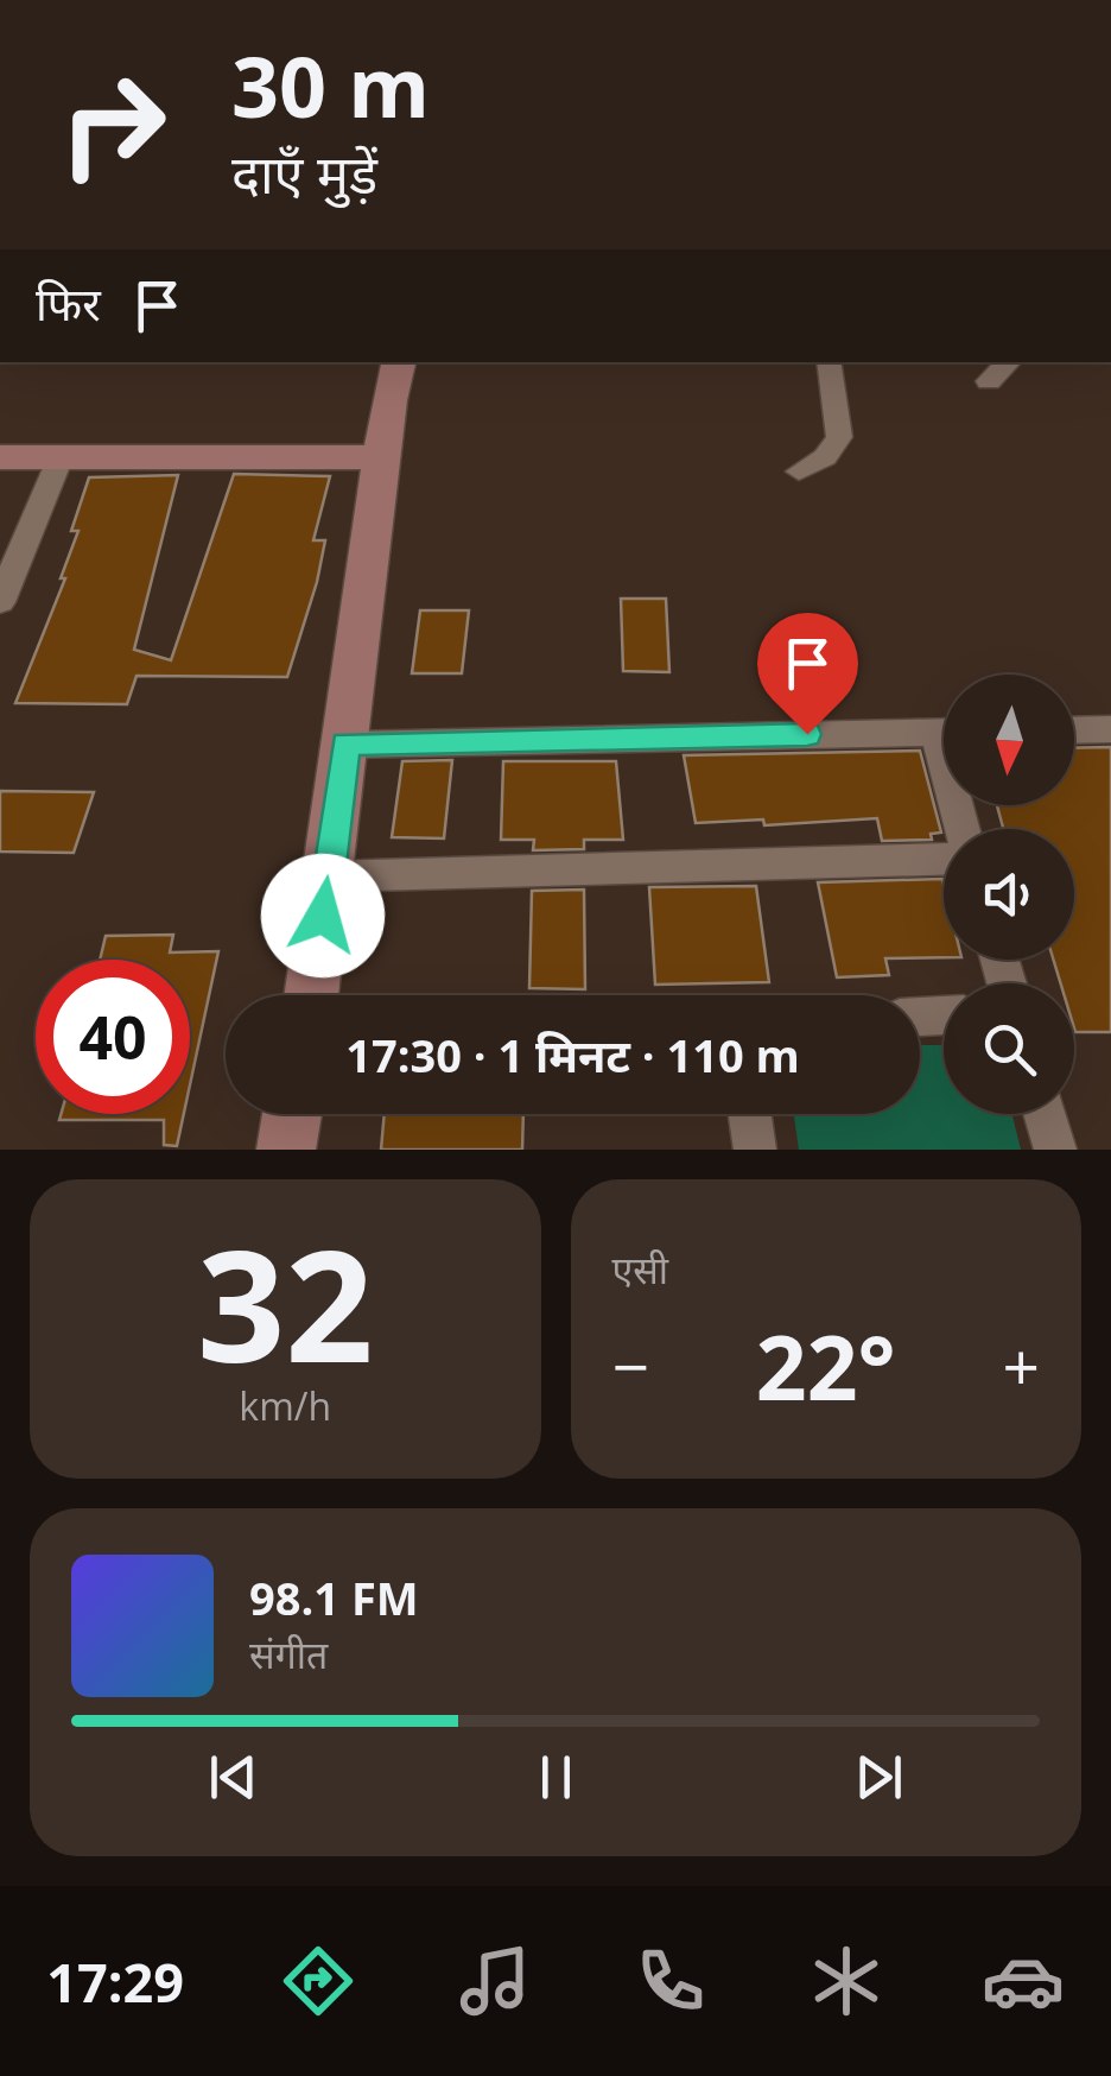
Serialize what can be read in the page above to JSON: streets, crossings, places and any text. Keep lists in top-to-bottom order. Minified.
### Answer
{"north":"bottom","page":{"turn":["30 m","दाएँ मुड़ें"],"then":"फिर","limit":"40","trip":"17:30 · 1 मिनट · 110 m","tile":[["32","km/h"],"एसी"],"heat":["−","22°","+"],"song":["98.1 FM","संगीत"],"tabs":"17:29"}}
